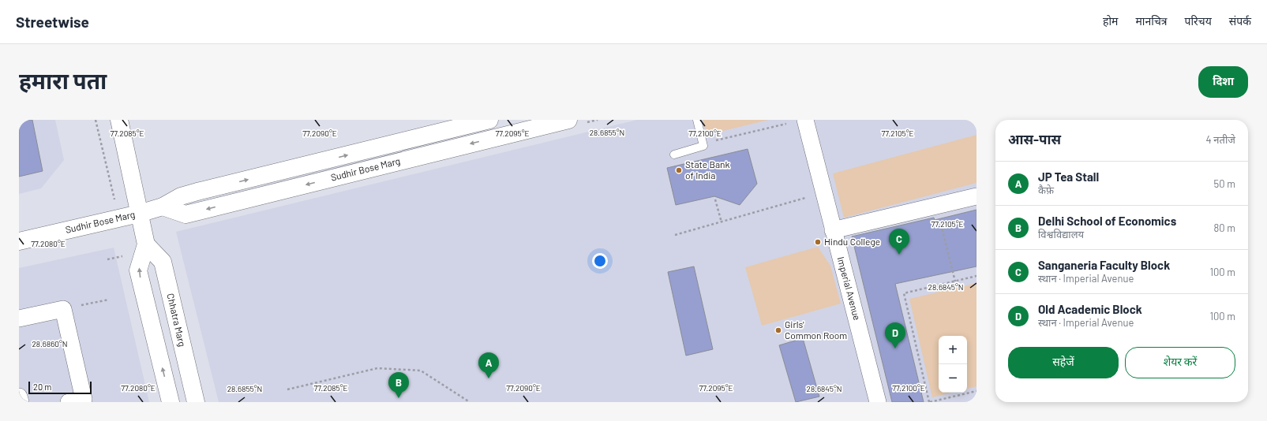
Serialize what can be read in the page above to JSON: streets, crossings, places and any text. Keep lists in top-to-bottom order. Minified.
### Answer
{"streets":{"street":["Sudhir Bose Marg","Imperial Avenue","Chhatra Marg"]},"places":["State Bank of India","Hindu College","Girls' Common Room"],"scale_bar":"20 m","page":{"header":"Streetwise","nav":["होम","मानचित्र","परिचय","संपर्क"],"buttons":["दिशा",["सहेजें","शेयर करें"]],"title":"हमारा पता","heading":["आस-पास","4 नतीजे"],"list":[{"mark":"A","name":"JP Tea Stall","note":"कैफ़े","value":"50 m"},{"mark":"B","name":"Delhi School of Economics","note":"विश्वविद्यालय","value":"80 m"},{"mark":"C","name":"Sanganeria Faculty Block","note":"स्थान · Imperial Avenue","value":"100 m"},{"mark":"D","name":"Old Academic Block","note":"स्थान · Imperial Avenue","value":"100 m"}],"pins":["C","D","A","B"],"map_buttons":["+","−"],"scale":"20 m"},"coordinates":["28.6855°N","77.2085°E","77.2090°E","77.2095°E","77.2100°E","77.2105°E","77.2080°E","28.6845°N","28.6860°N"]}
